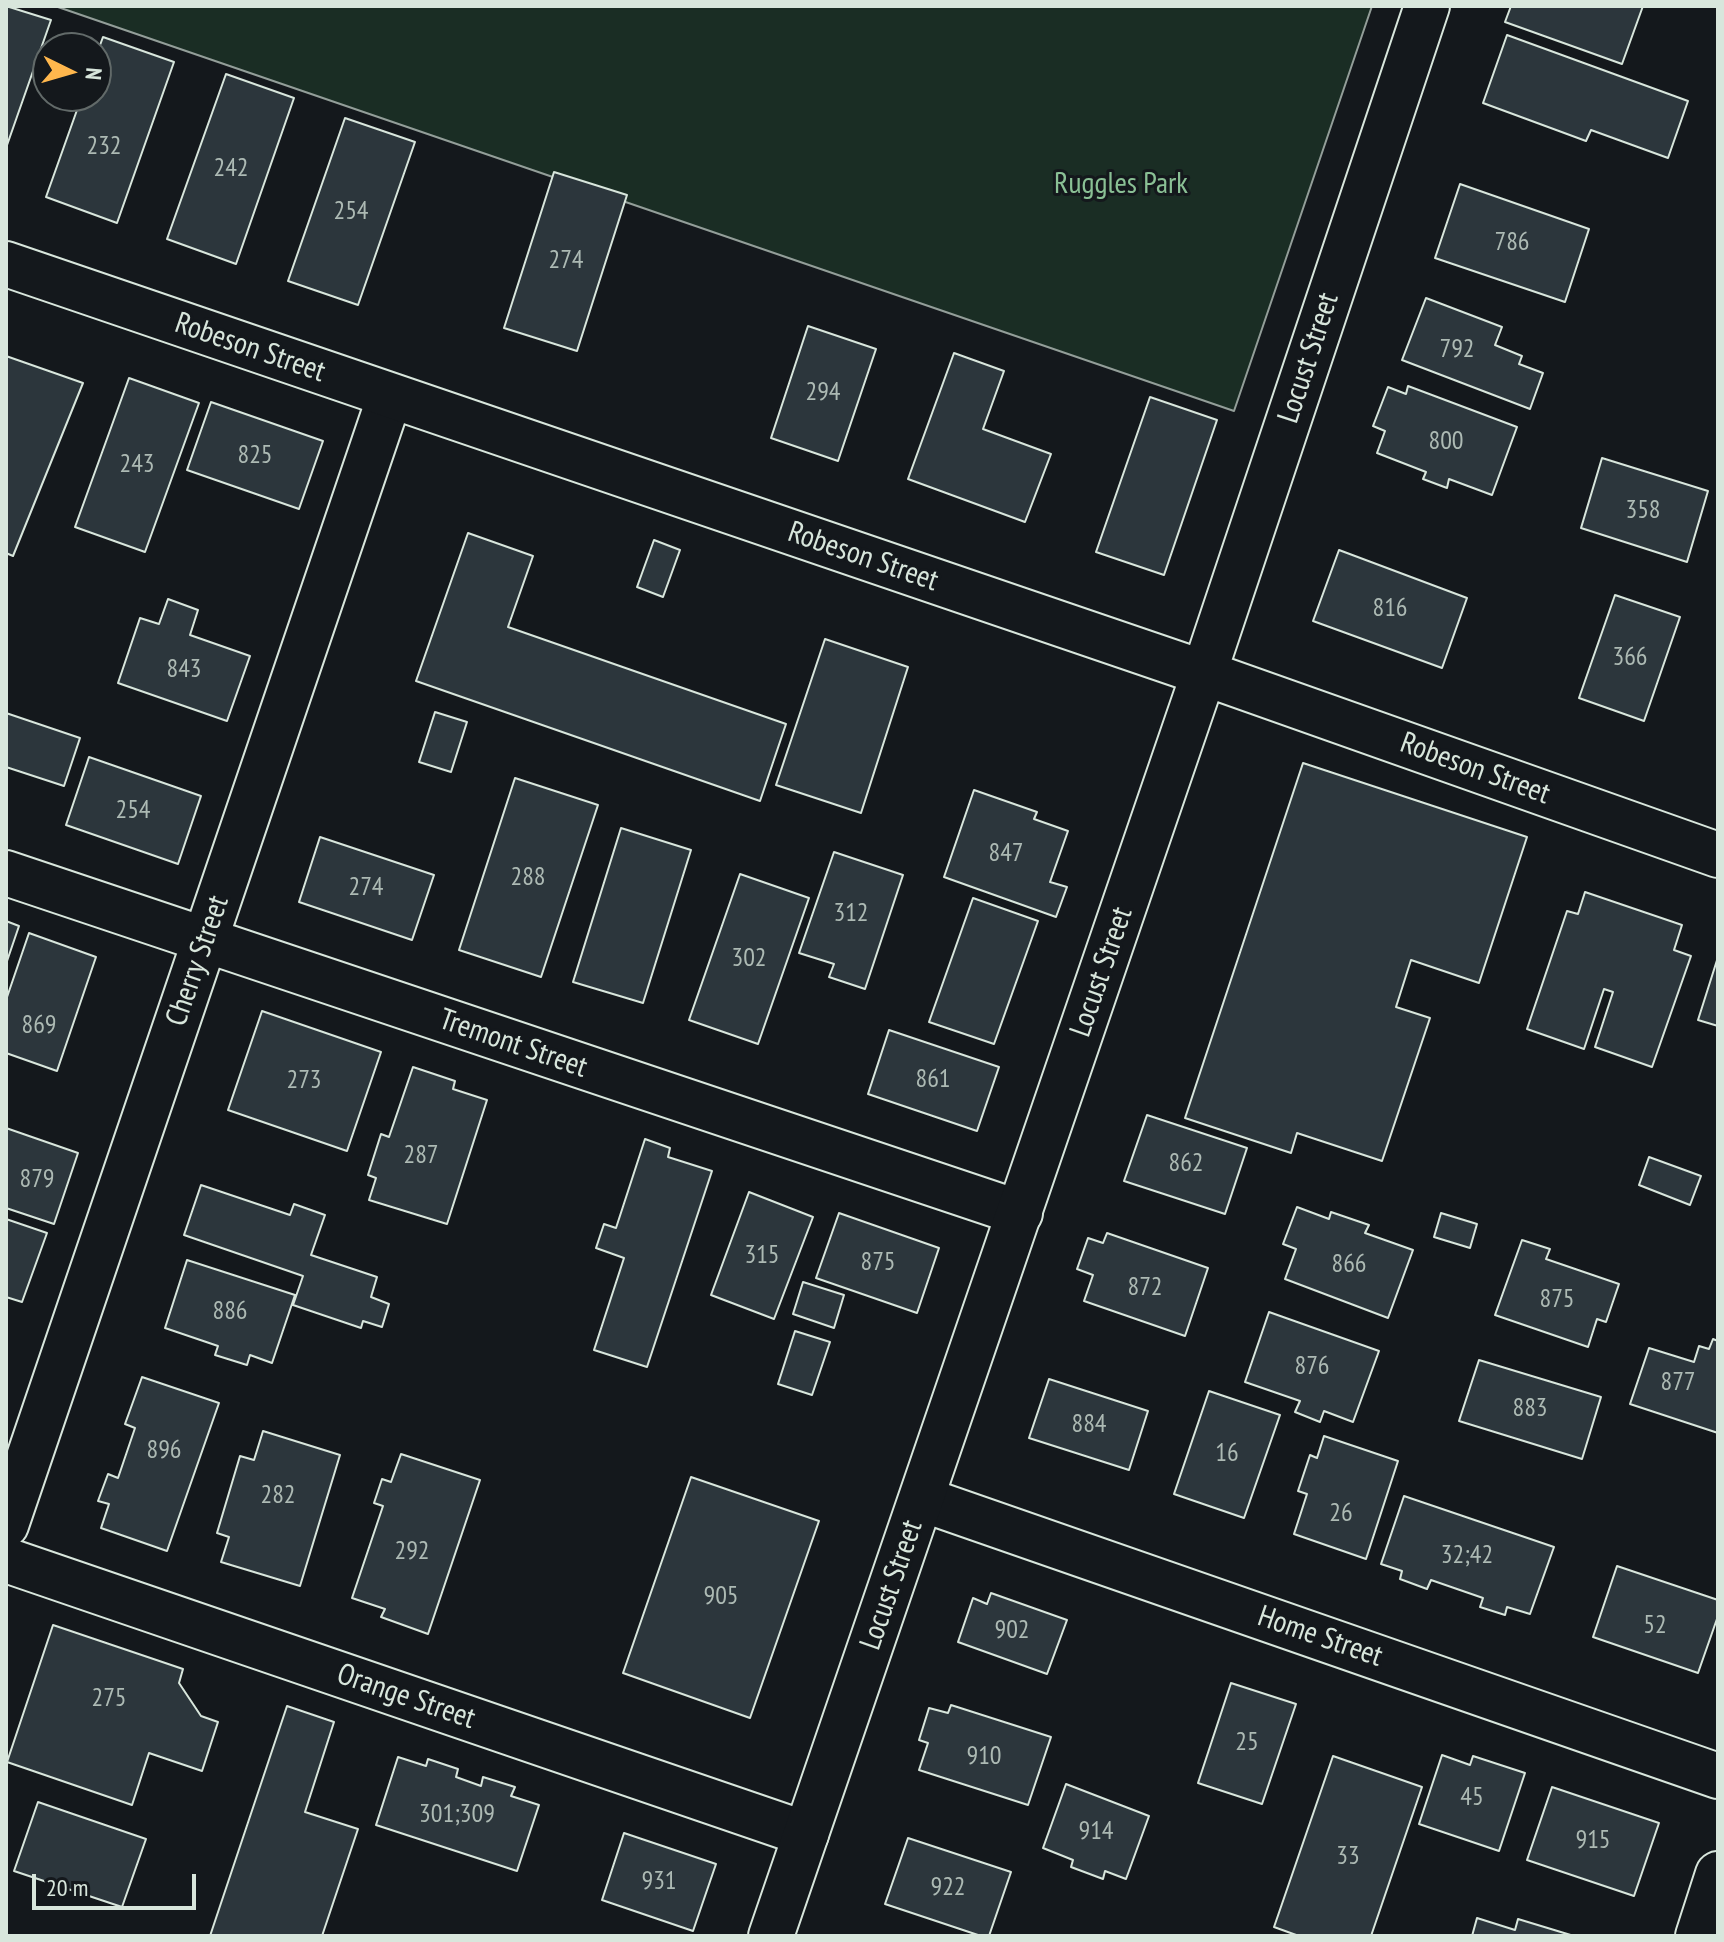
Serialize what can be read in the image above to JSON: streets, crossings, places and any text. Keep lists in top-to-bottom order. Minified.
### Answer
{"streets":{"street":["Robeson Street","Locust Street","Cherry Street","Tremont Street","Home Street","Orange Street"]},"crossings":[["Robeson Street","Locust Street"],["Robeson Street","Cherry Street"],["Locust Street","Tremont Street"],["Locust Street","Home Street"],["Locust Street","Orange Street"],["Cherry Street","Tremont Street"]],"parks":["Ruggles Park"],"house_numbers":["232","242","254","786","274","792","294","800","825","243","358","816","366","843","254","847","288","274","312","302","869","861","273","287","862","879","315","875","866","872","875","886","876","877","883","884","896","16","282","26","292","32;42","905","52","902","275","25","910","45","301;309","914","915","33","931","922"],"scale_bar":"20 m","north":"right"}
